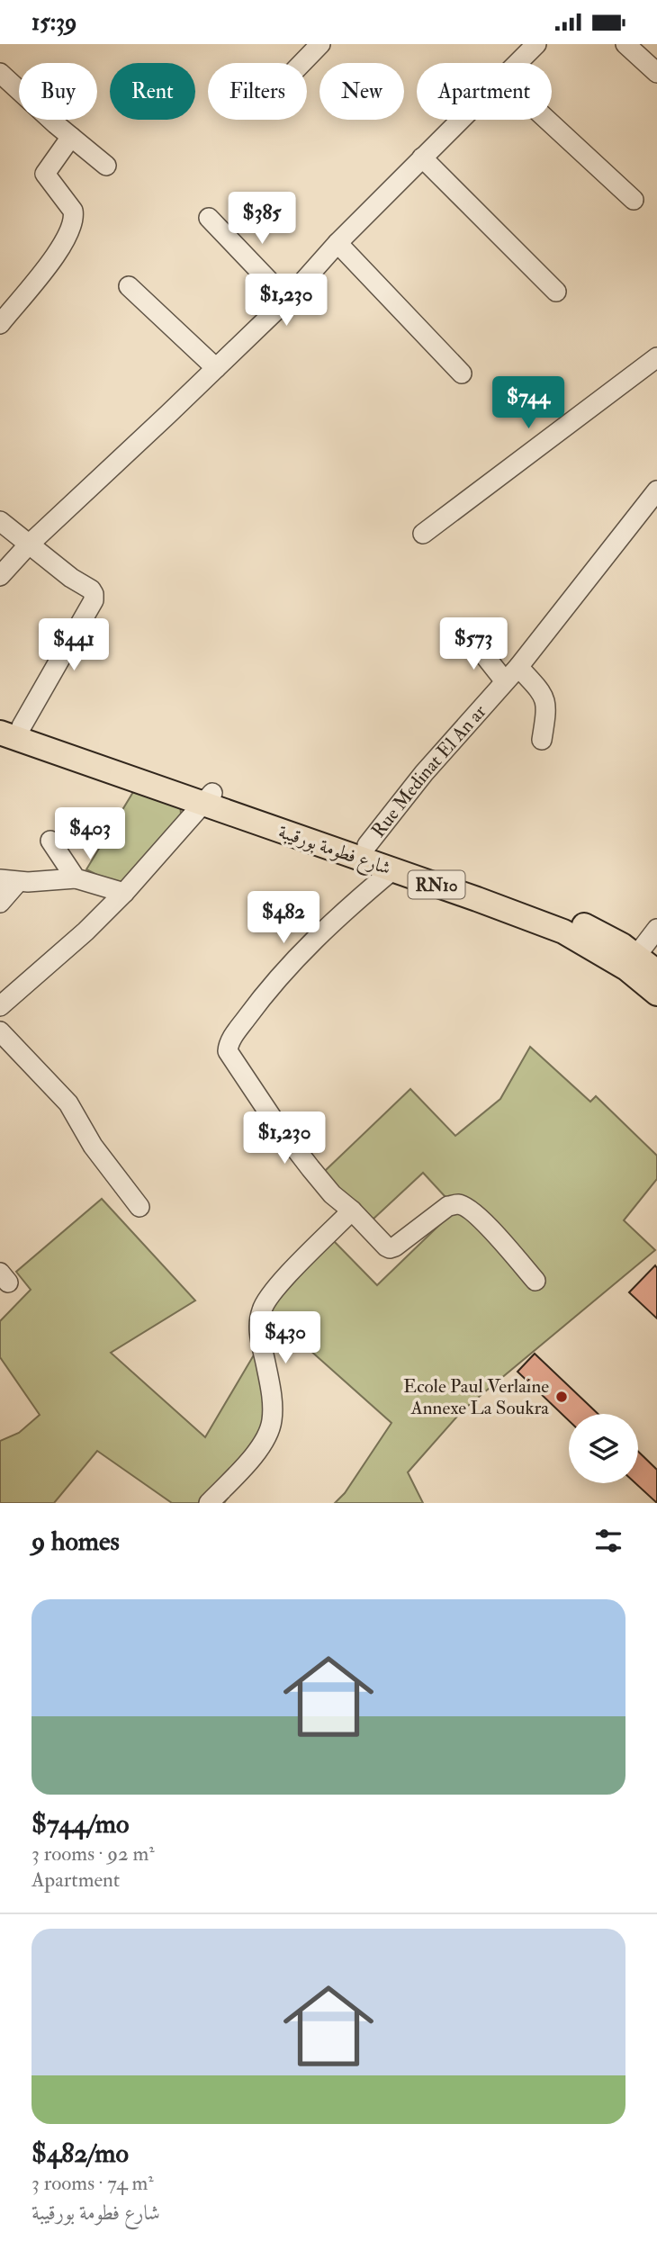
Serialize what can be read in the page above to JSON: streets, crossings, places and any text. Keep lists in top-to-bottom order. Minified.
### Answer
{"streets":{"main road":["شارع فطومة بورقيبة","RN10"],"street":["Rue Medinat El An ar"]},"crossings":[["Rue Medinat El An ar","شارع فطومة بورقيبة"]],"places":["Ecole Paul Verlaine Annexe La Soukra"],"page":{"status":"15:39","chip":["Buy","Rent","Filters","New","Apartment"],"price":["$385","$1,230","$744","$573","$441","$403","$482","$1,230","$430"],"heading":"9 homes","list":[{"name":"$744/mo","note":"3 rooms · 92 m² · Apartment"},{"name":"$482/mo","note":"3 rooms · 74 m² · شارع فطومة بورقيبة"}]}}
